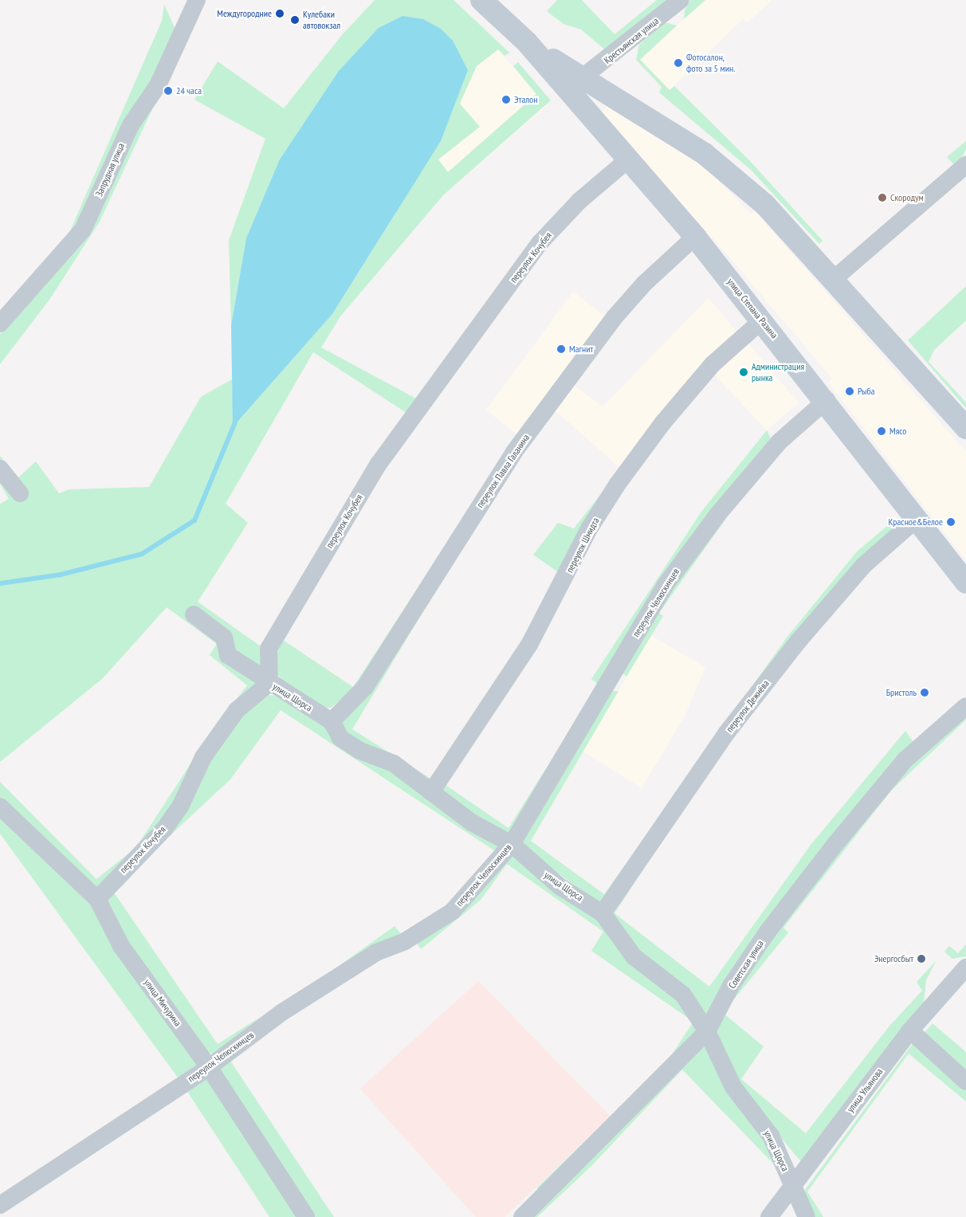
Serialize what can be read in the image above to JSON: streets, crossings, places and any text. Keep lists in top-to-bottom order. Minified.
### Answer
{"streets":{"main road":["улица Степана Разина"],"street":["Крестьянская улица","Запрудная улица","переулок Кочубея","переулок Павла Галанина","переулок Шмидта","переулок Челюскинцев","улица Щорса","переулок Дежнёва","Советская улица","улица Мичурина","улица Ульянова"]},"crossings":[["Крестьянская улица","улица Степана Разина"],["переулок Кочубея","улица Степана Разина"],["переулок Кочубея","улица Щорса"],["переулок Кочубея","улица Мичурина"],["улица Степана Разина","переулок Павла Галанина"],["улица Степана Разина","переулок Шмидта"],["улица Степана Разина","переулок Челюскинцев"],["улица Степана Разина","переулок Дежнёва"],["переулок Павла Галанина","улица Щорса"],["переулок Шмидта","улица Щорса"],["переулок Челюскинцев","улица Щорса"],["переулок Челюскинцев","улица Мичурина"],["улица Щорса","переулок Дежнёва"],["улица Щорса","Советская улица"],["улица Щорса","улица Ульянова"]],"places":["Междугородние","Кулебаки автовокзал","Фотосалон, фото за 5 мин.","24 часа","Эталон","Скородум","Магнит","Администрация рынка","Рыба","Мясо","Красное&Белое","Бристоль","Энергосбыт"]}
